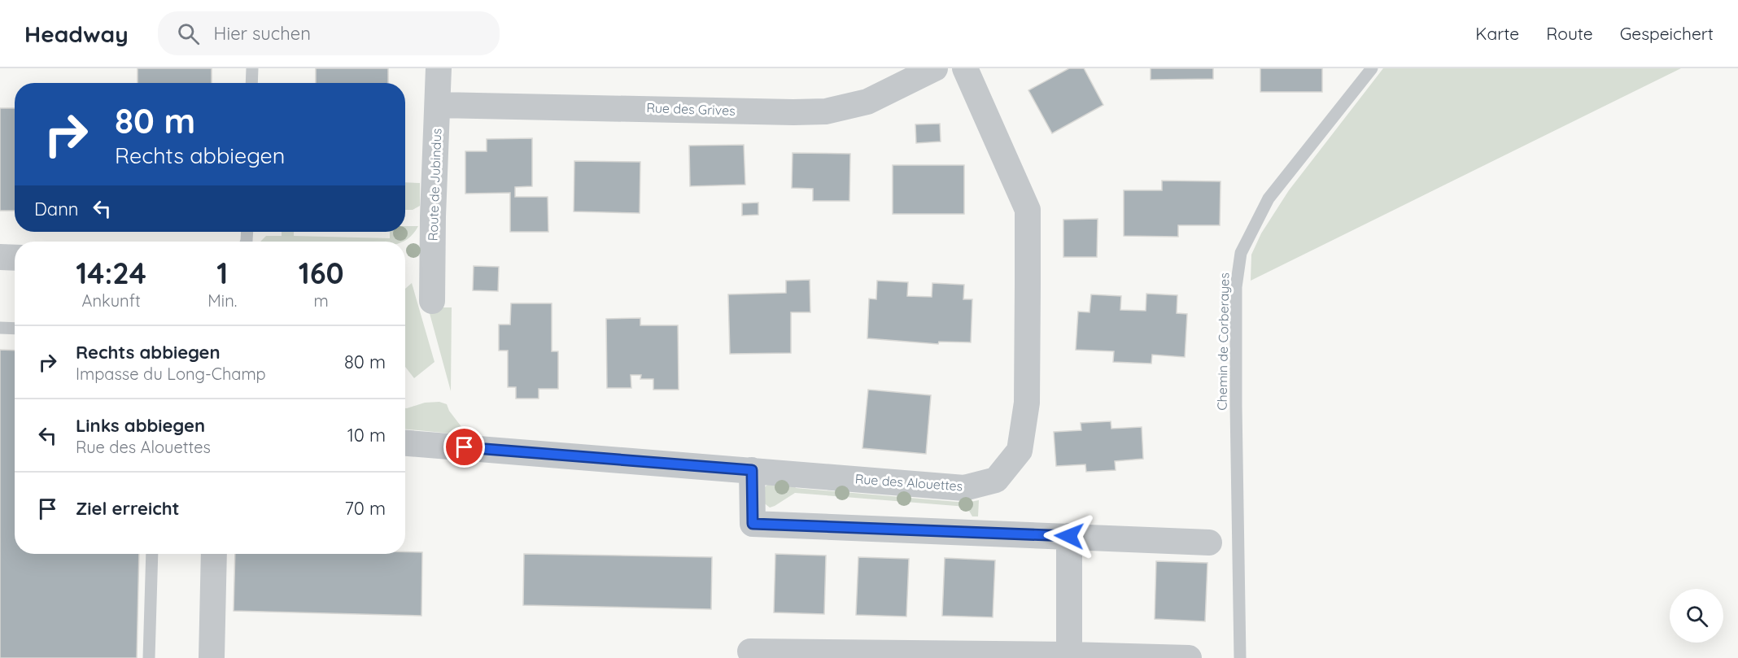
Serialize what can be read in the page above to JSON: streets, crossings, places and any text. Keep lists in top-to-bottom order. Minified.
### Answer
{"streets":{"street":["Rue des Grives","Route de Jubindus","Rue des Alouettes"],"lane":["Chemin de Corberayes"]},"crossings":[["Rue des Grives","Route de Jubindus"]],"page":{"header":"Headway","search":"Hier suchen","nav":["Karte","Route","Gespeichert"],"turn":["80 m","Rechts abbiegen"],"then":"Dann","eta":["14:24","Ankunft","1","Min.","160","m"],"list":[{"name":"Rechts abbiegen","note":"Impasse du Long-Champ","value":"80 m"},{"name":"Links abbiegen","note":"Rue des Alouettes","value":"10 m"},{"name":"Ziel erreicht","value":"70 m"}]}}
